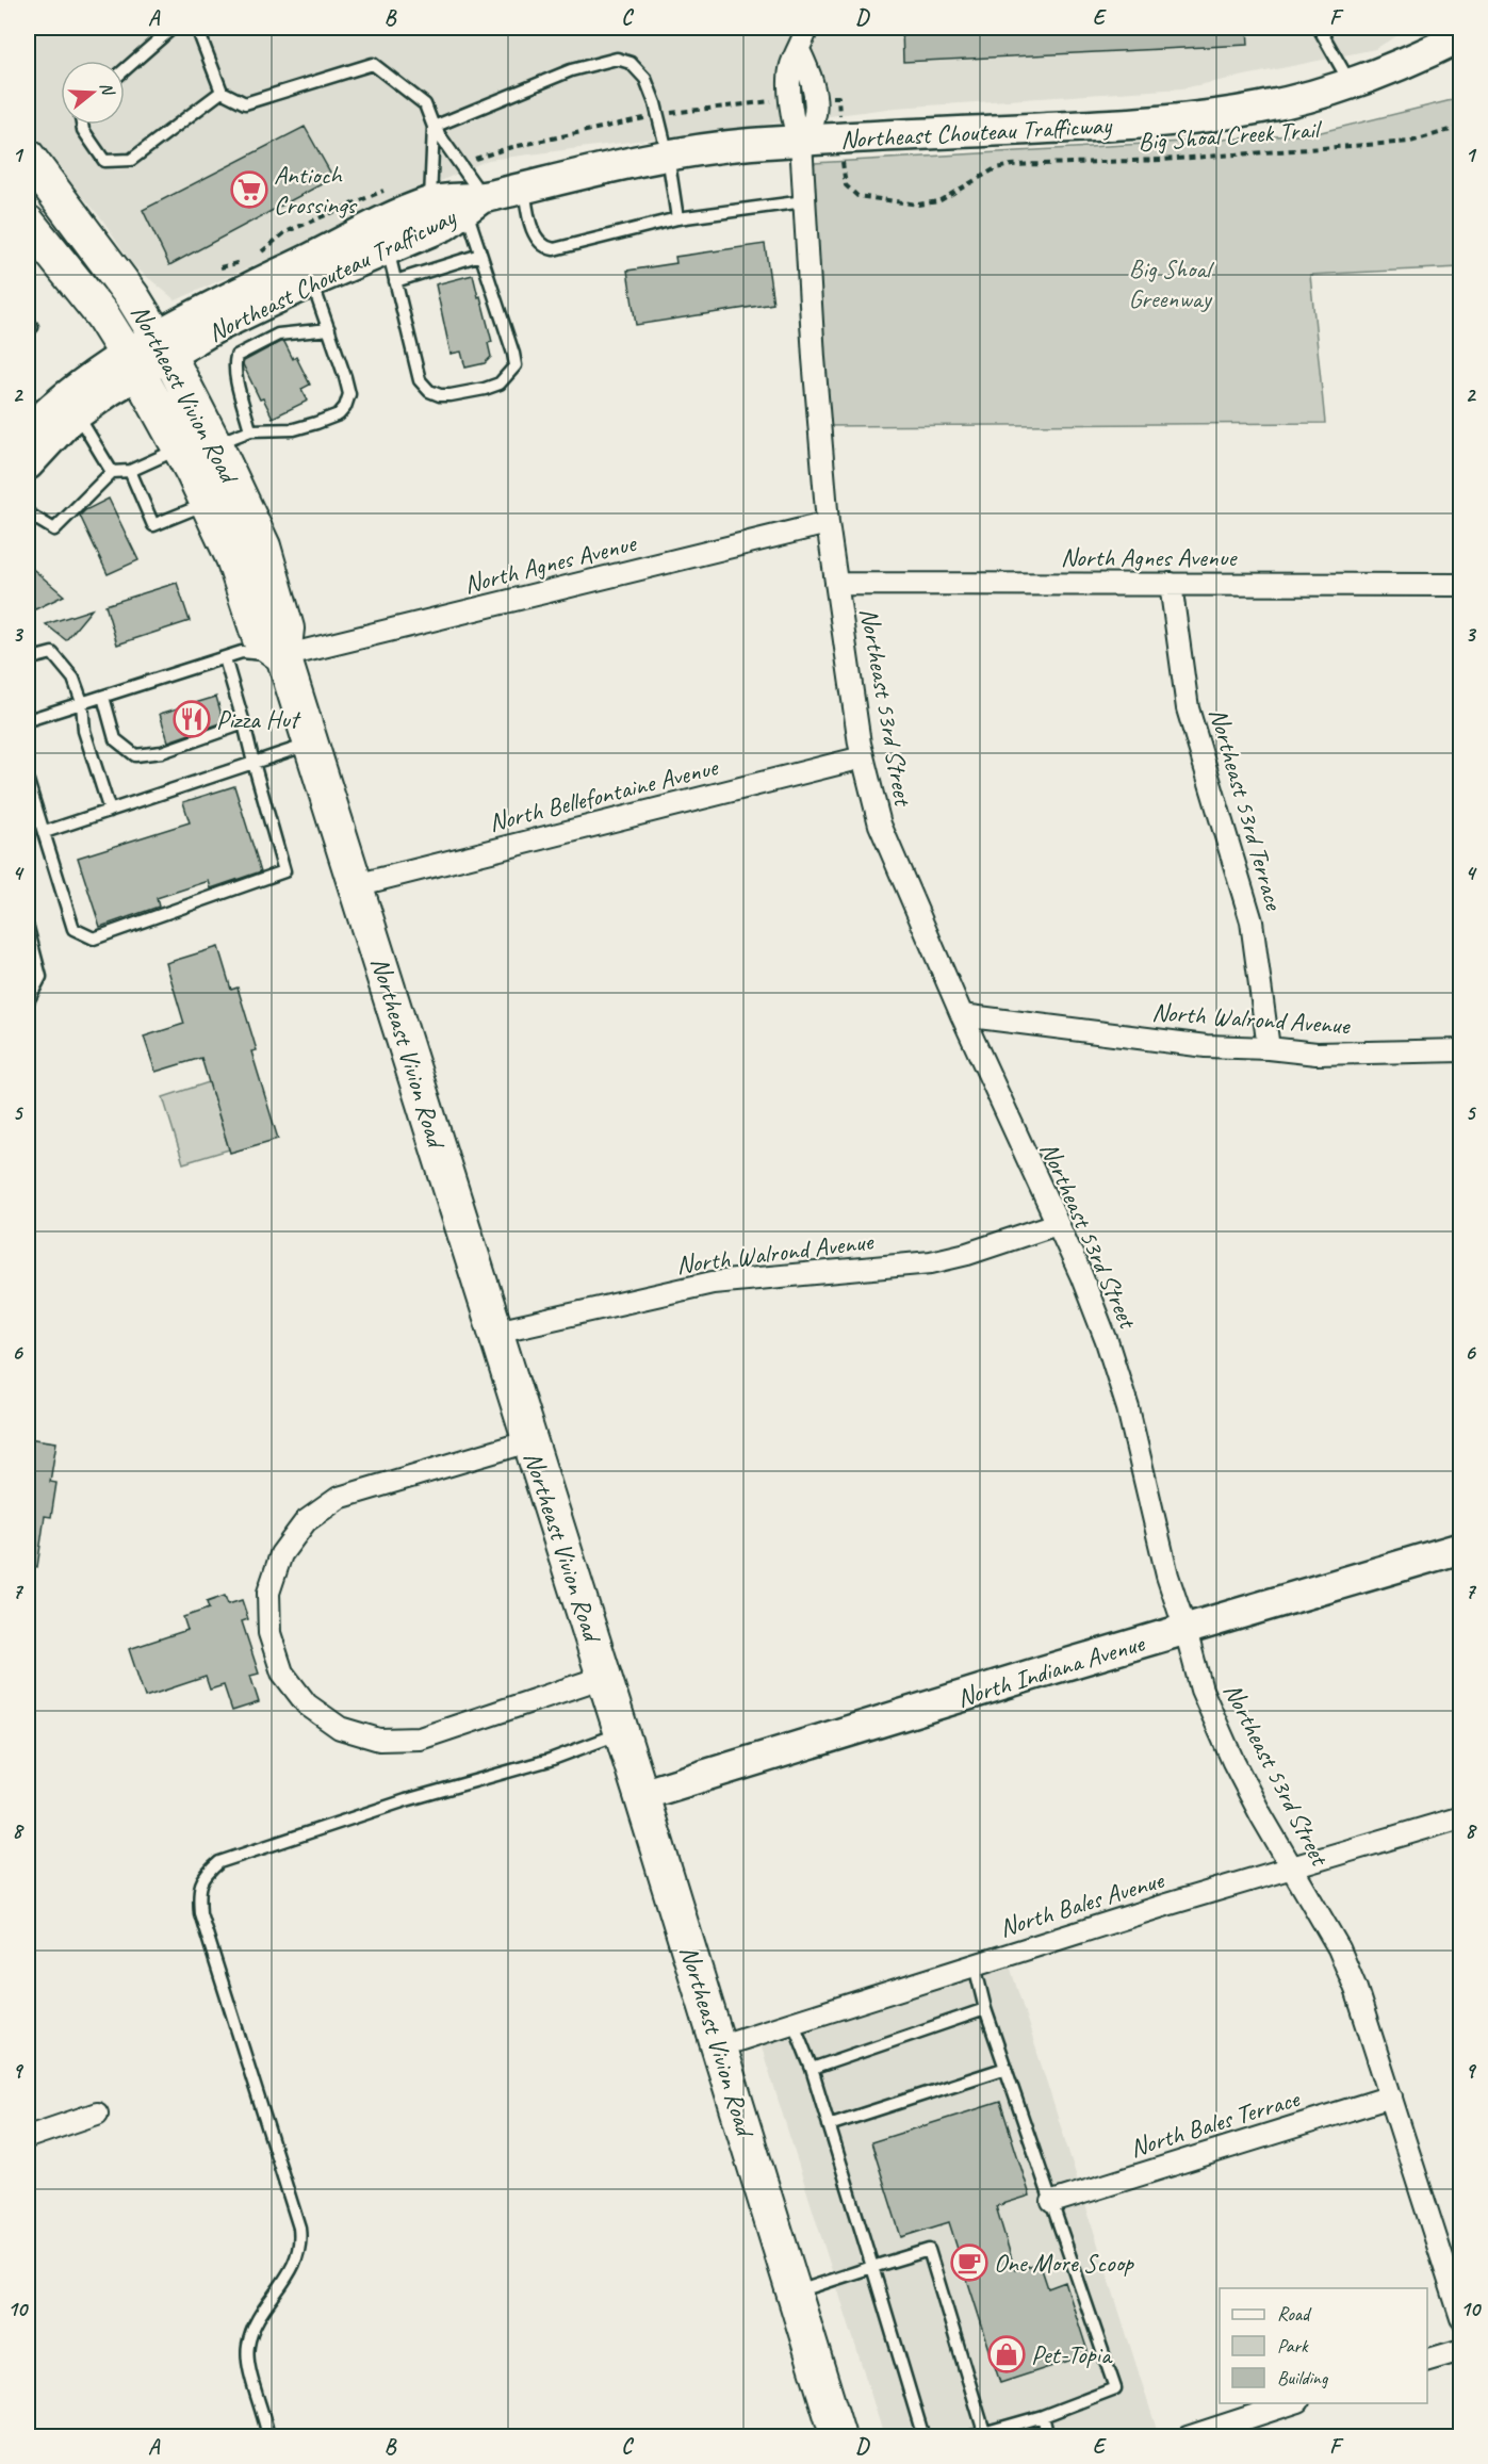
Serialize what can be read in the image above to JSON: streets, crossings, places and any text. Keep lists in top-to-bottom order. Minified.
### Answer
{"streets":{"main road":["Northeast Chouteau Trafficway","Northeast Vivion Road","North Indiana Avenue"],"street":["North Agnes Avenue","Northeast 53rd Street","North Bellefontaine Avenue","Northeast 53rd Terrace","North Walrond Avenue","North Bales Avenue","North Bales Terrace"],"path":["Big Shoal Creek Trail"]},"crossings":[["Northeast Chouteau Trafficway","Northeast Vivion Road"],["Northeast Chouteau Trafficway","Northeast 53rd Street"],["Northeast Vivion Road","North Agnes Avenue"],["Northeast Vivion Road","North Bellefontaine Avenue"],["Northeast Vivion Road","North Walrond Avenue"],["Northeast Vivion Road","North Indiana Avenue"],["Northeast Vivion Road","North Bales Avenue"],["North Agnes Avenue","Northeast 53rd Street"],["North Agnes Avenue","Northeast 53rd Terrace"],["Northeast 53rd Street","North Bellefontaine Avenue"],["Northeast 53rd Street","North Walrond Avenue"],["Northeast 53rd Street","North Indiana Avenue"],["Northeast 53rd Street","North Bales Avenue"],["Northeast 53rd Street","North Bales Terrace"],["Northeast 53rd Terrace","North Walrond Avenue"]],"parks":["Big Shoal Greenway"],"places":{"supermarket":["Antioch Crossings"],"restaurant":["Pizza Hut"],"cafe":["One More Scoop"],"shop":["Pet-Topia"]},"legend":["Road","Park","Building"],"north":"right","grid":{"columns":["A","B","C","D","E","F"],"rows":["1","2","3","4","5","6","7","8","9","10"]}}
